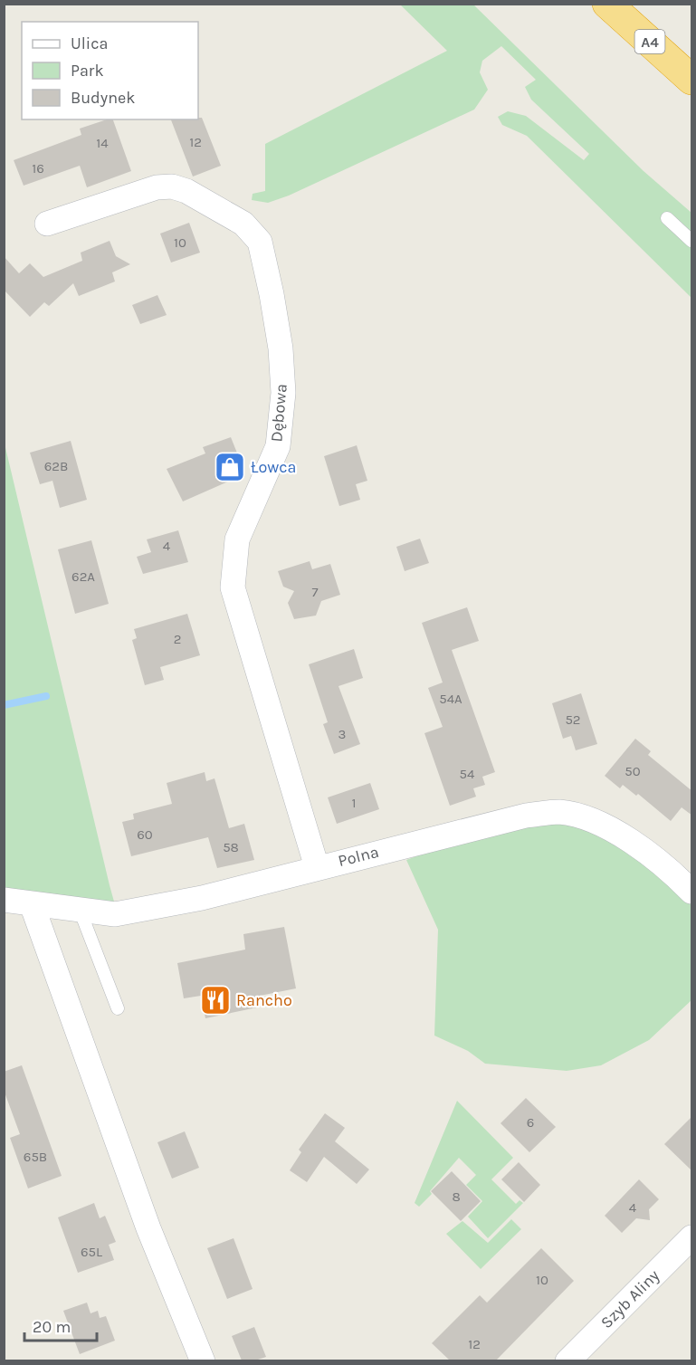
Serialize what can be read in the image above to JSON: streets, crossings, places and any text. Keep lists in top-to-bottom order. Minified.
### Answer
{"streets":{"highway":["A4"],"street":["Dębowa","Polna","Szyb Aliny"]},"crossings":[["Dębowa","Polna"]],"places":{"shop":["Łowca"],"restaurant":["Rancho"]},"house_numbers":["12","14","16","10","62B","4","62A","7","2","54A","52","3","50","54","1","60","58","6","65B","8","4","65L","10","12"],"legend":["Ulica","Park","Budynek"],"scale_bar":"20 m"}
